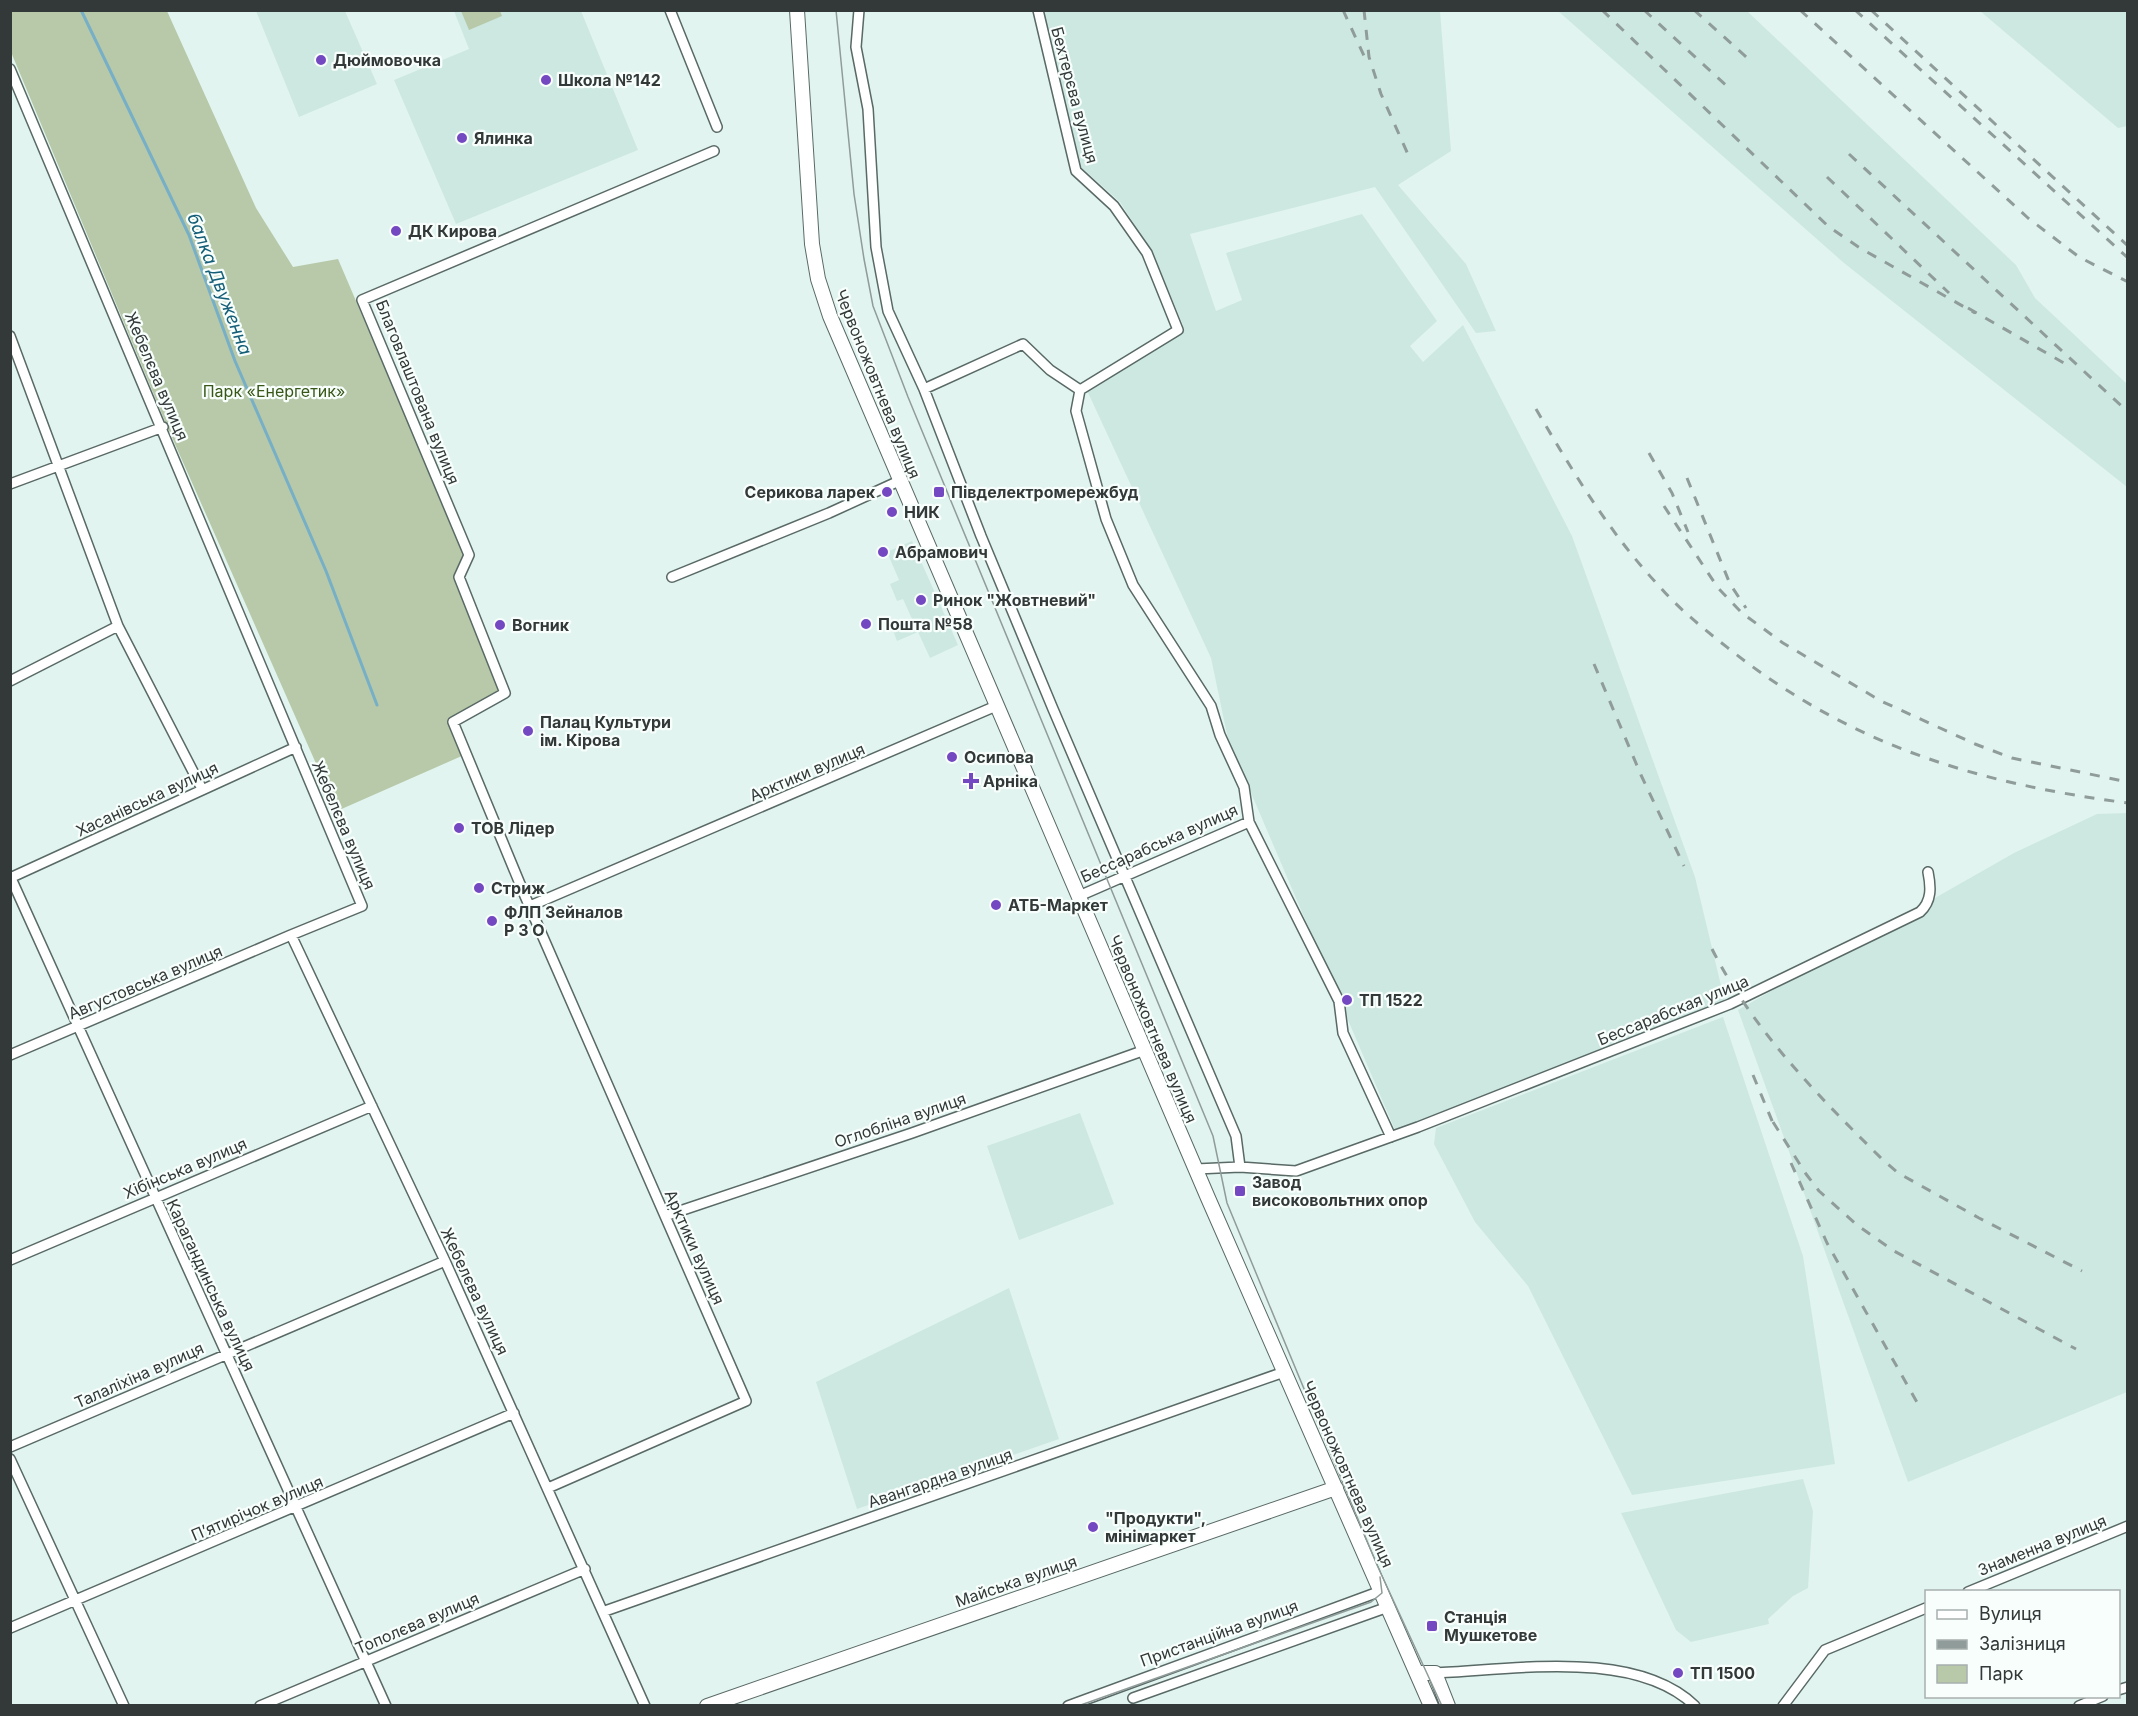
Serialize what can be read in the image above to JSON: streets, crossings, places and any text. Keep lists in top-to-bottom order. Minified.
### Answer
{"streets":{"main road":["Червоножовтнева вулиця","Майська вулиця"],"street":["Бехтерєва вулиця","Жебелєва вулиця","Благовлаштована вулиця","Арктики вулиця","Хасанівська вулиця","Бессарабська вулиця","Августовська вулиця","Бессарабская улица","Оглобліна вулиця","Хібінська вулиця","Карагандинська вулиця","Талаліхіна вулиця","Авангардна вулиця","П’ятирічок вулиця","Знаменна вулиця","Тополєва вулиця","Пристанційна вулиця"]},"crossings":[["Бехтерєва вулиця","Бессарабська вулиця"],["Жебелєва вулиця","Арктики вулиця"],["Жебелєва вулиця","Хасанівська вулиця"],["Жебелєва вулиця","Августовська вулиця"],["Жебелєва вулиця","Хібінська вулиця"],["Жебелєва вулиця","Талаліхіна вулиця"],["Жебелєва вулиця","Авангардна вулиця"],["Жебелєва вулиця","П’ятирічок вулиця"],["Жебелєва вулиця","Тополєва вулиця"],["Червоножовтнева вулиця","Арктики вулиця"],["Червоножовтнева вулиця","Бессарабська вулиця"],["Червоножовтнева вулиця","Бессарабская улица"],["Червоножовтнева вулиця","Оглобліна вулиця"],["Червоножовтнева вулиця","Авангардна вулиця"],["Червоножовтнева вулиця","Майська вулиця"],["Червоножовтнева вулиця","Пристанційна вулиця"],["Благовлаштована вулиця","Арктики вулиця"],["Арктики вулиця","Оглобліна вулиця"],["Хасанівська вулиця","Карагандинська вулиця"],["Августовська вулиця","Карагандинська вулиця"],["Хібінська вулиця","Карагандинська вулиця"],["Карагандинська вулиця","Талаліхіна вулиця"],["Карагандинська вулиця","П’ятирічок вулиця"],["Карагандинська вулиця","Тополєва вулиця"]],"water":["балка Двуженна"],"parks":["Парк «Енергетик»"],"places":{"other":["Дюймовочка","Школа №142","Ялинка","ДК Кирова","Серикова ларек","НИК","Абрамович","Ринок \"Жовтневий\"","Пошта №58","Вогник","Палац Культури ім. Кірова","Осипова","ТОВ Лідер","Стриж","АТБ-Маркет","ФЛП Зейналов Р З О","ТП 1522","\"Продукти\", мінімаркет","ТП 1500"],"transit":["Півделектромережбуд","Завод високовольтних опор","Станція Мушкетове"],"health":["Арніка"]},"legend":["Вулиця","Залізниця","Парк"]}
